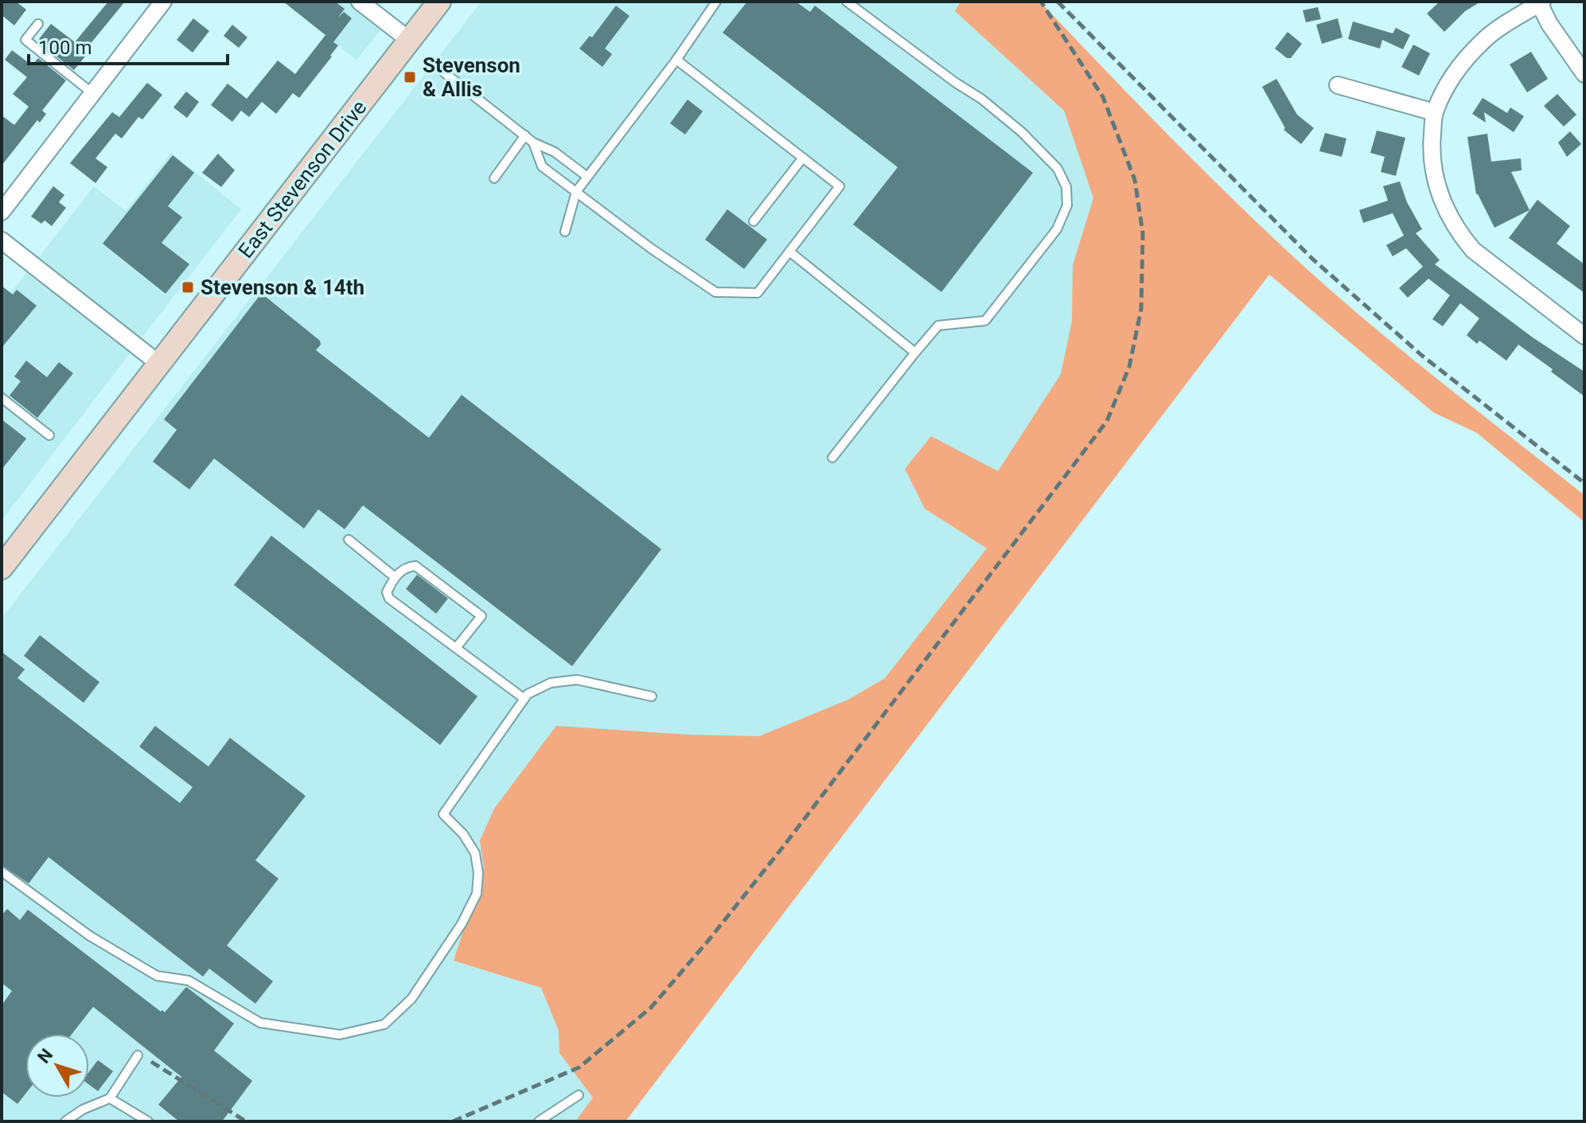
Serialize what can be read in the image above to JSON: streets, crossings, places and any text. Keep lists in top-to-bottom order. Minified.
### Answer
{"streets":{"main road":["East Stevenson Drive"]},"places":{"transit":["Stevenson & Allis","Stevenson & 14th"]},"scale_bar":"100 m","north":"top left"}
